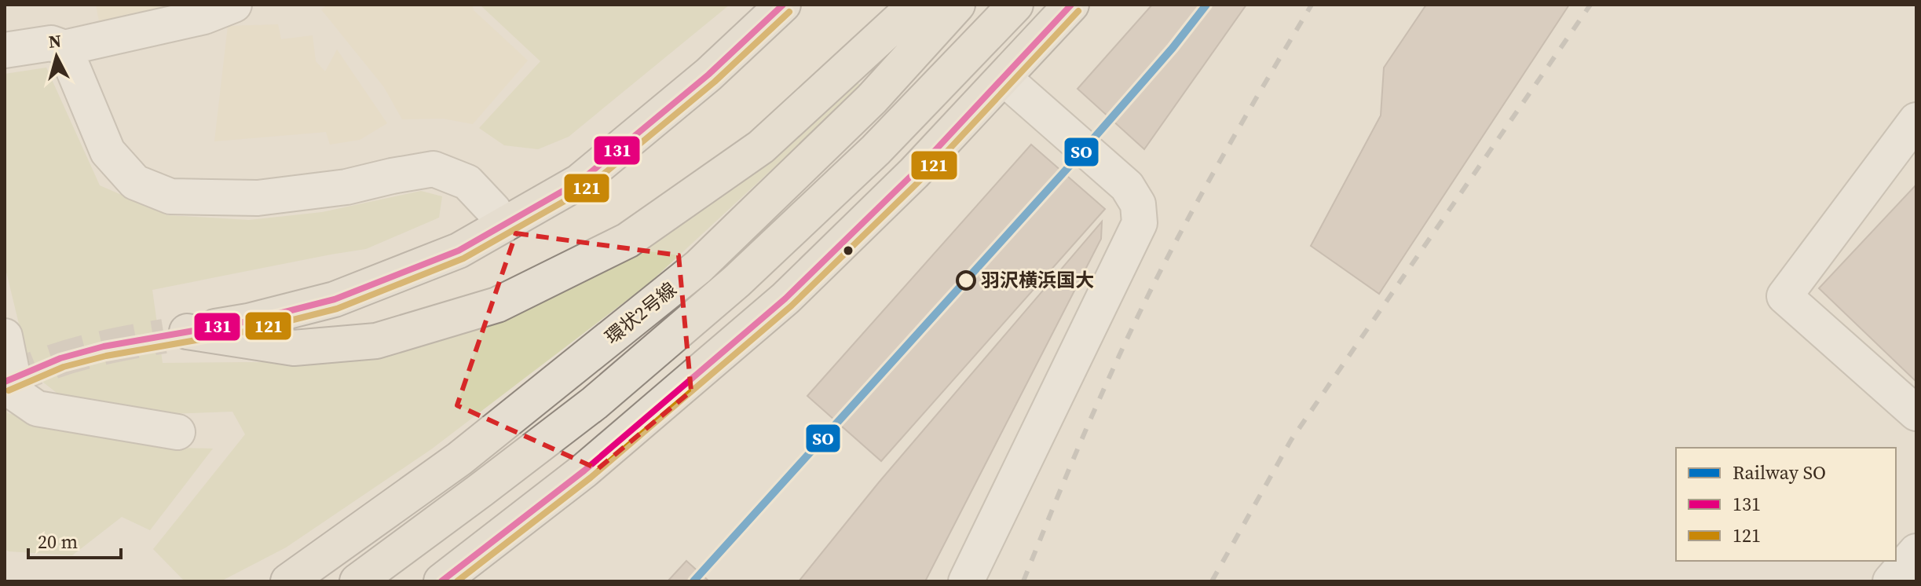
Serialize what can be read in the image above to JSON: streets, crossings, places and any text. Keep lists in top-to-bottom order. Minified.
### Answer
{"streets":{"main road":["環状2号線"]},"places":["羽沢横浜国大"],"lines":["rail line SO","transit line 131","transit line 121"],"legend":["Railway SO","131","121"],"scale_bar":"20 m","north":"top"}
